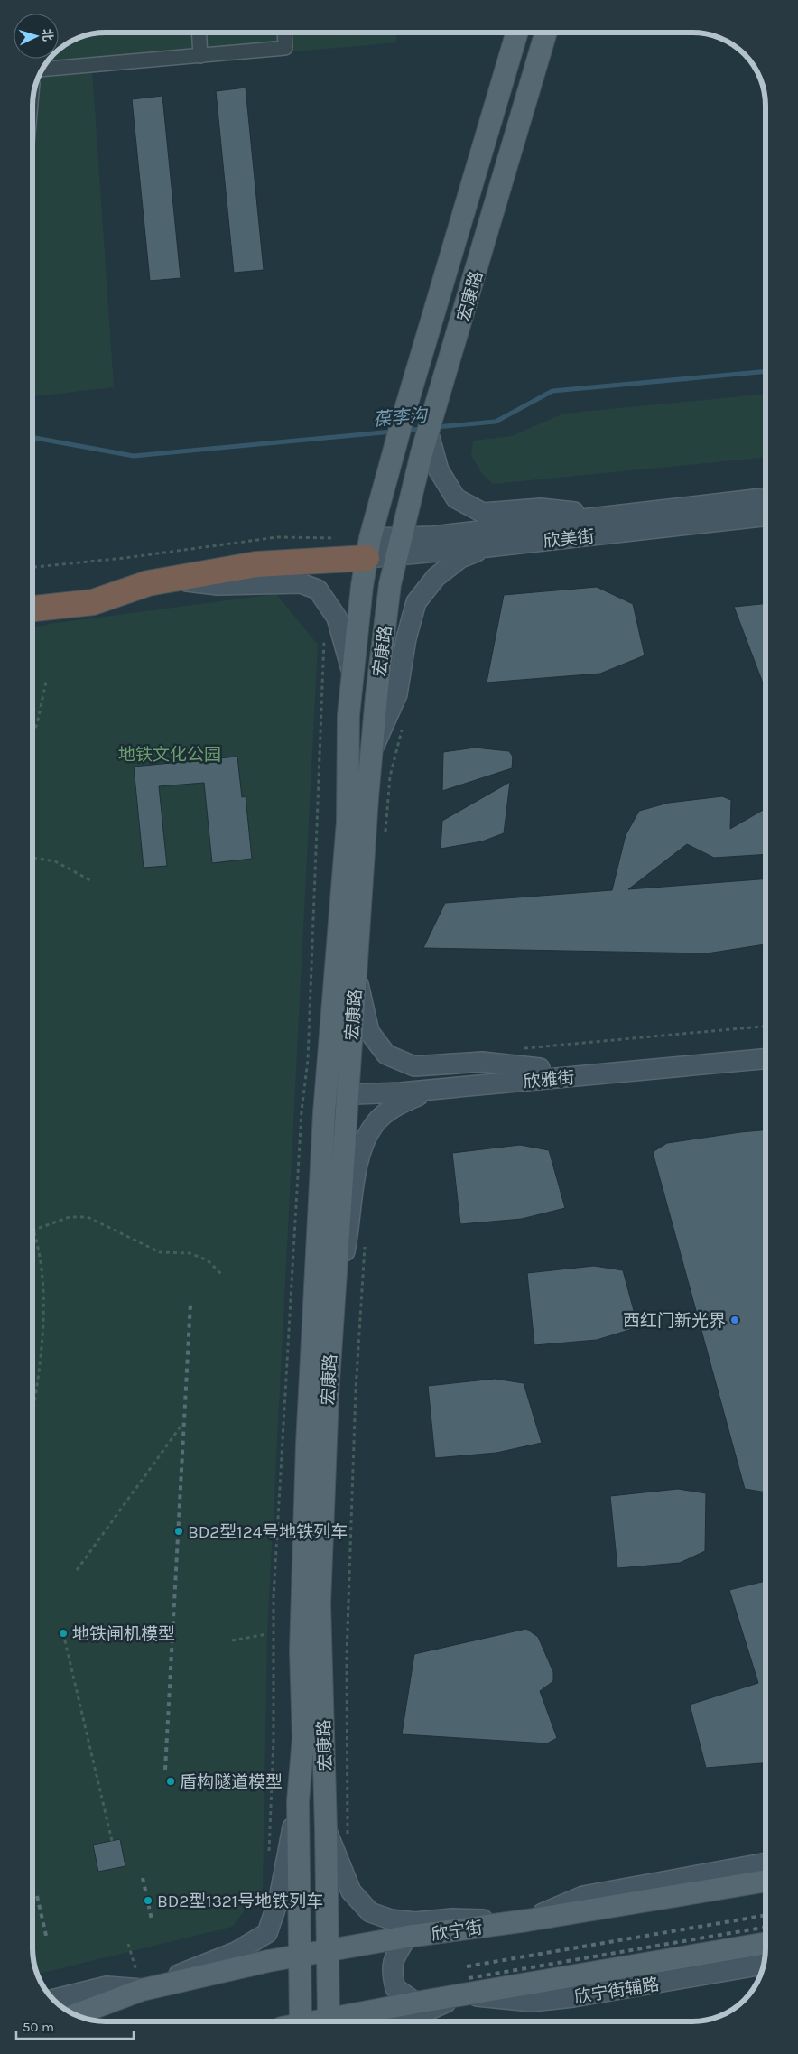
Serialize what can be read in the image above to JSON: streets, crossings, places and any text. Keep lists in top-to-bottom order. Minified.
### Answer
{"streets":{"main road":["宏康路","欣宁街"],"street":["欣美街","欣雅街","欣宁街辅路"]},"crossings":[["宏康路","欣美街"],["宏康路","欣雅街"],["宏康路","欣宁街"]],"water":["葆李沟"],"parks":["地铁文化公园"],"places":["西红门新光界","BD2型124号地铁列车","地铁闸机模型","盾构隧道模型","BD2型1321号地铁列车"],"scale_bar":"50 m","north":"right"}
